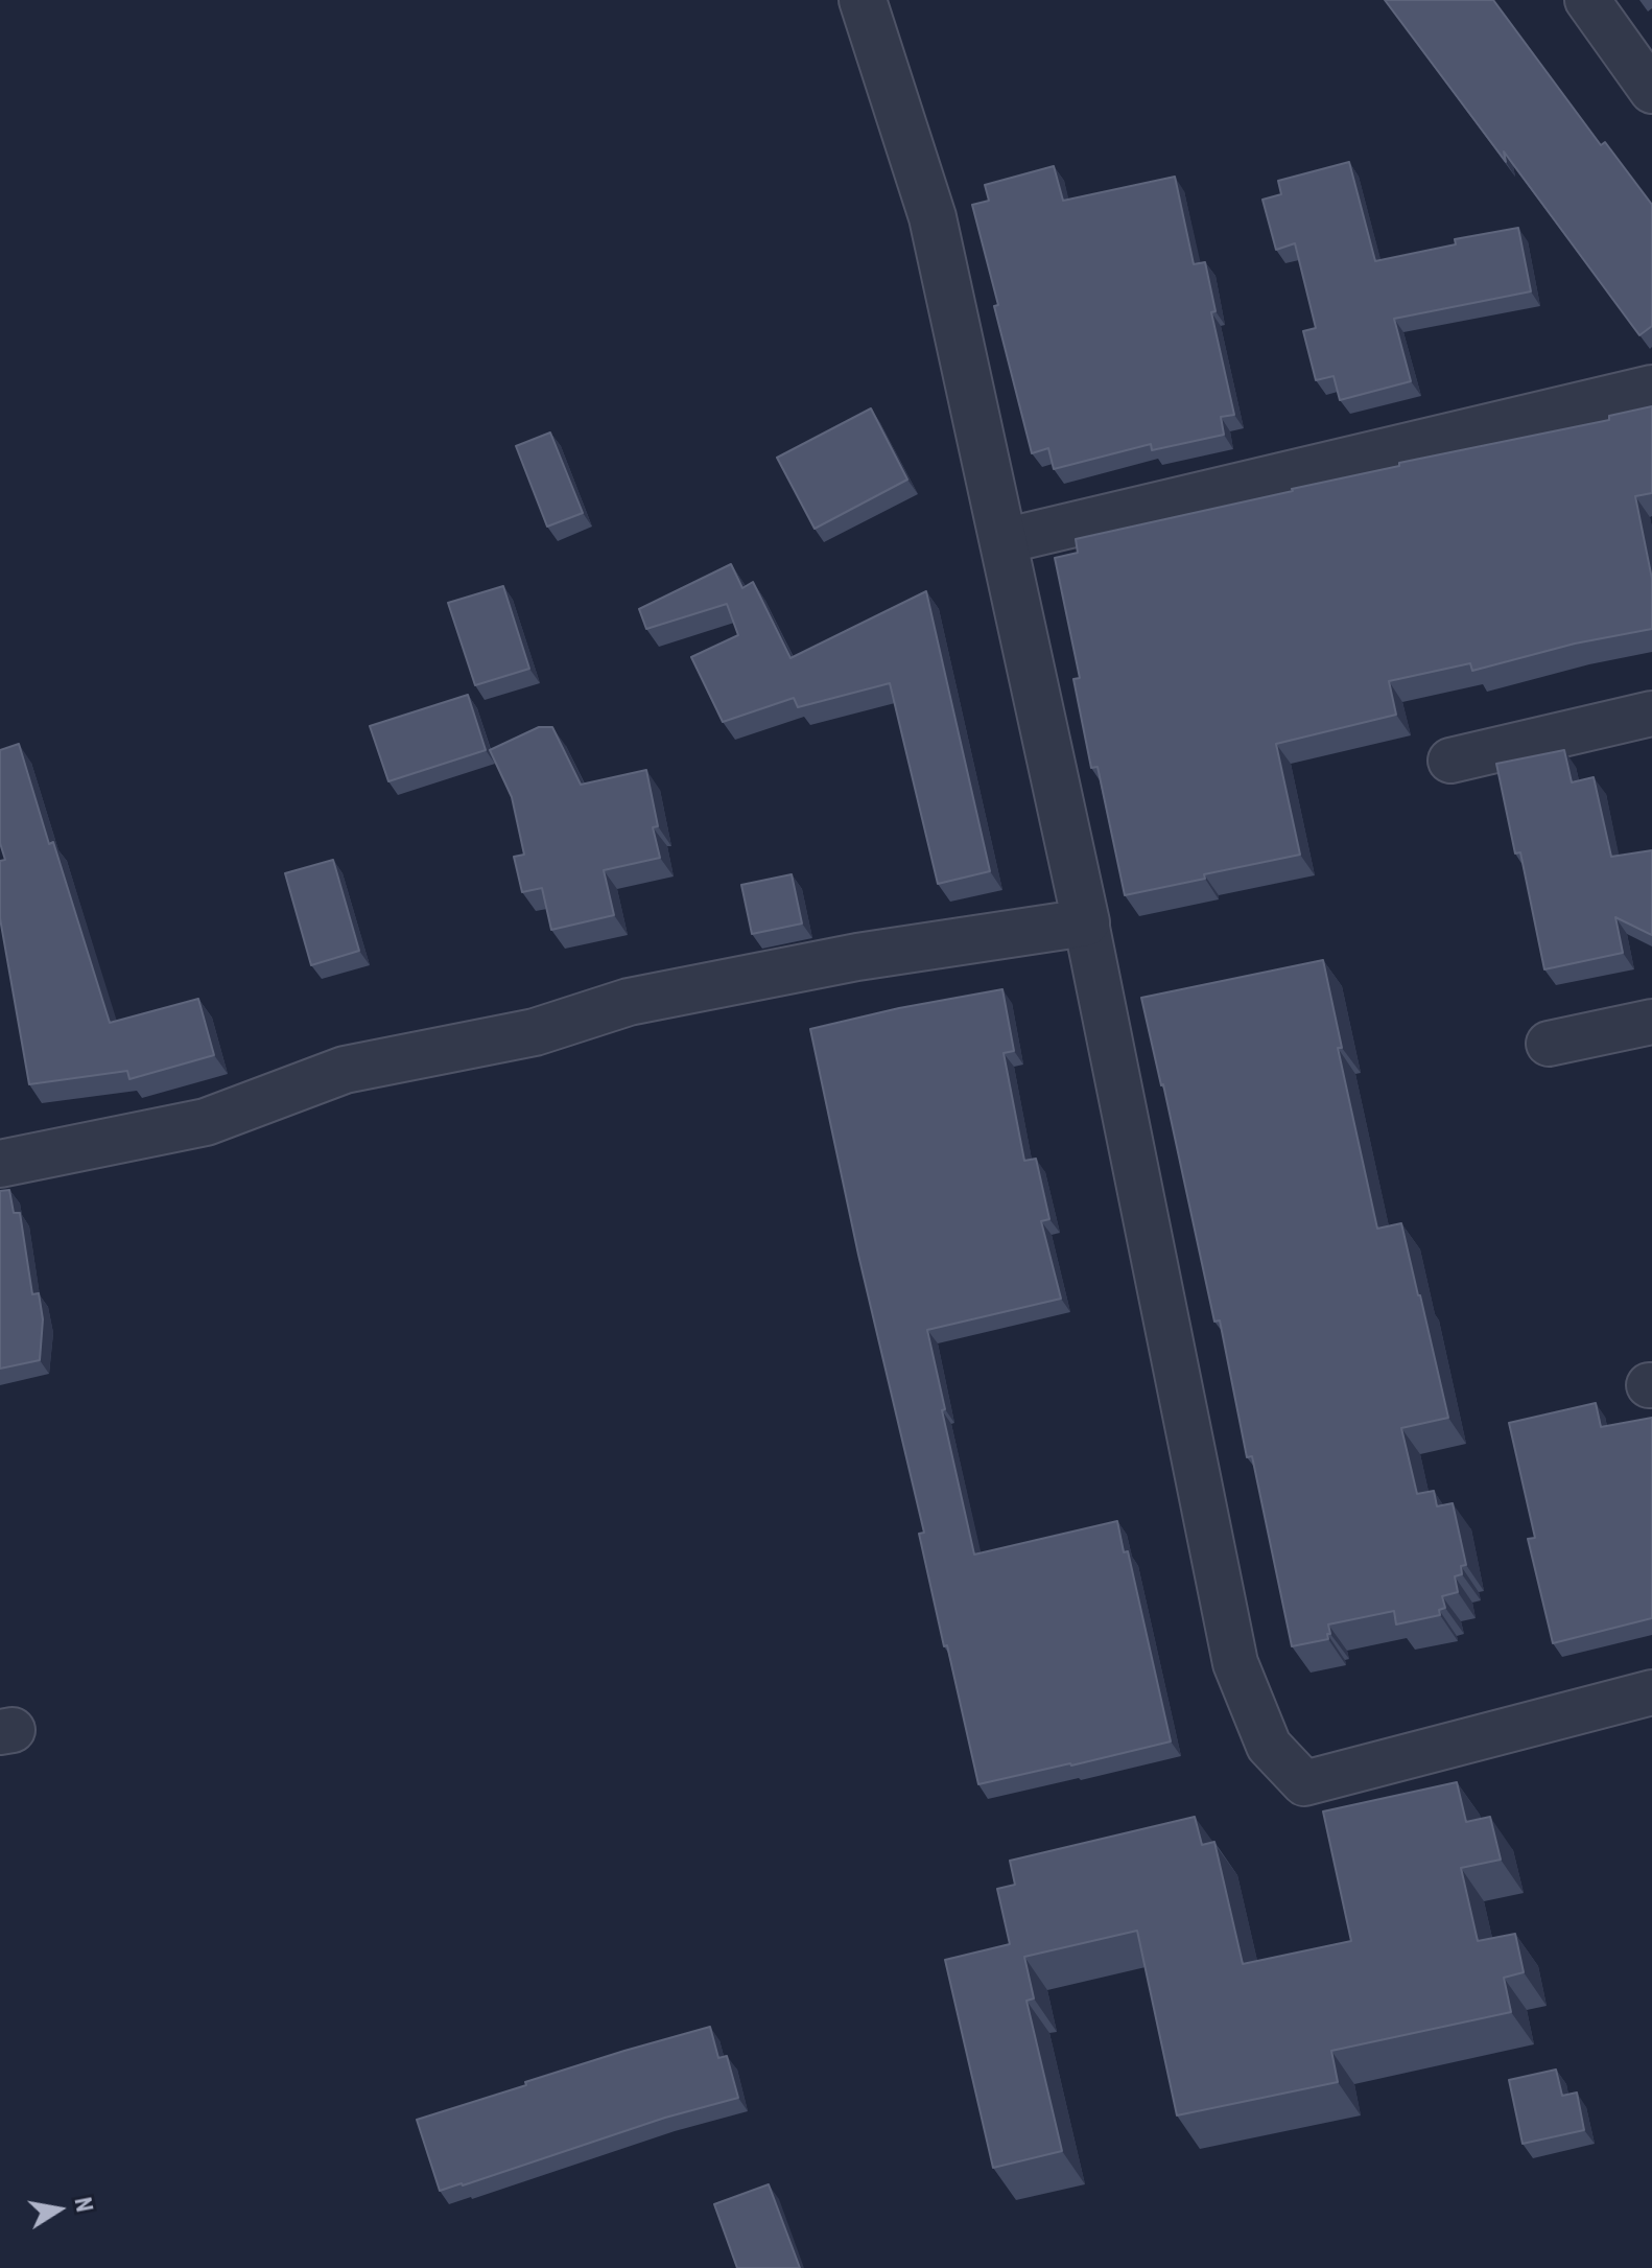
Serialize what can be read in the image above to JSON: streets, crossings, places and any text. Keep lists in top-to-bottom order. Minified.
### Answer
{"north":"right"}
